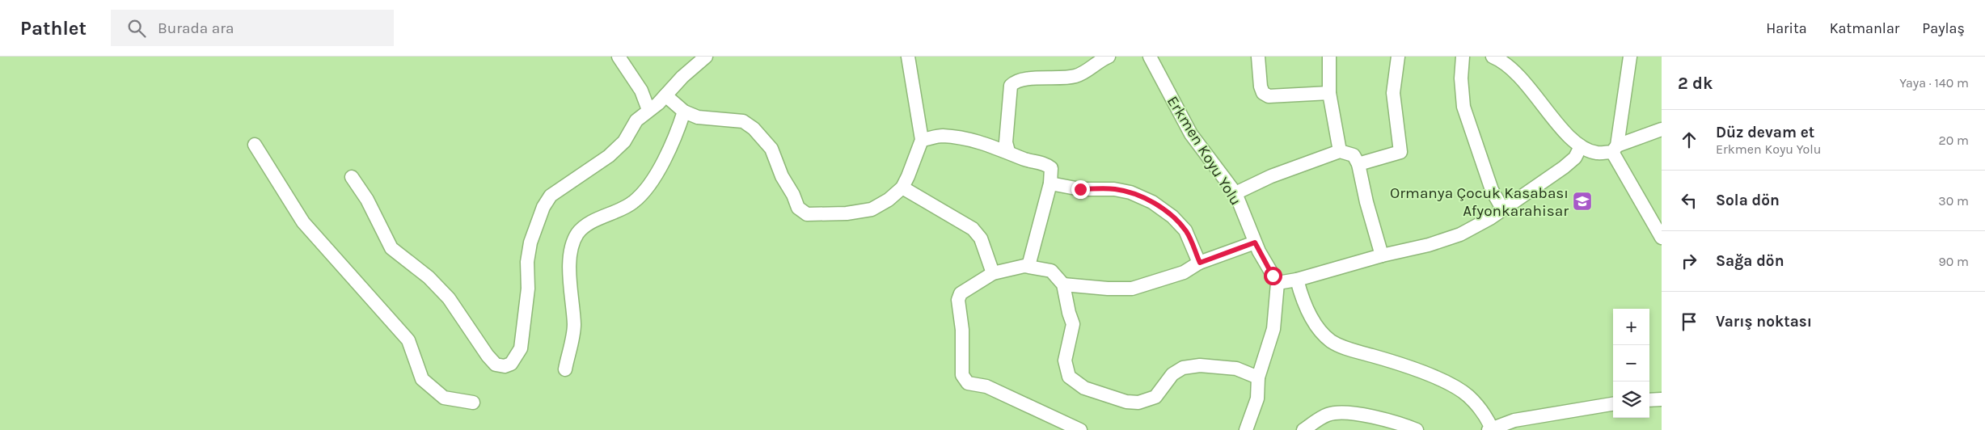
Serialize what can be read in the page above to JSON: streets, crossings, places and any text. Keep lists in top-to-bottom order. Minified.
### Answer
{"streets":{"street":["Erkmen Koyu Yolu"]},"places":{"school or university":["Ormanya Çocuk Kasabası Afyonkarahisar"]},"page":{"header":"Pathlet","search":"Burada ara","nav":["Harita","Katmanlar","Paylaş"],"heading":["2 dk","Yaya · 140 m"],"list":[["Düz devam et","Erkmen Koyu Yolu","20 m"],["Sola dön","30 m"],["Sağa dön","90 m"],"Varış noktası"],"map_buttons":["+","−"]}}
